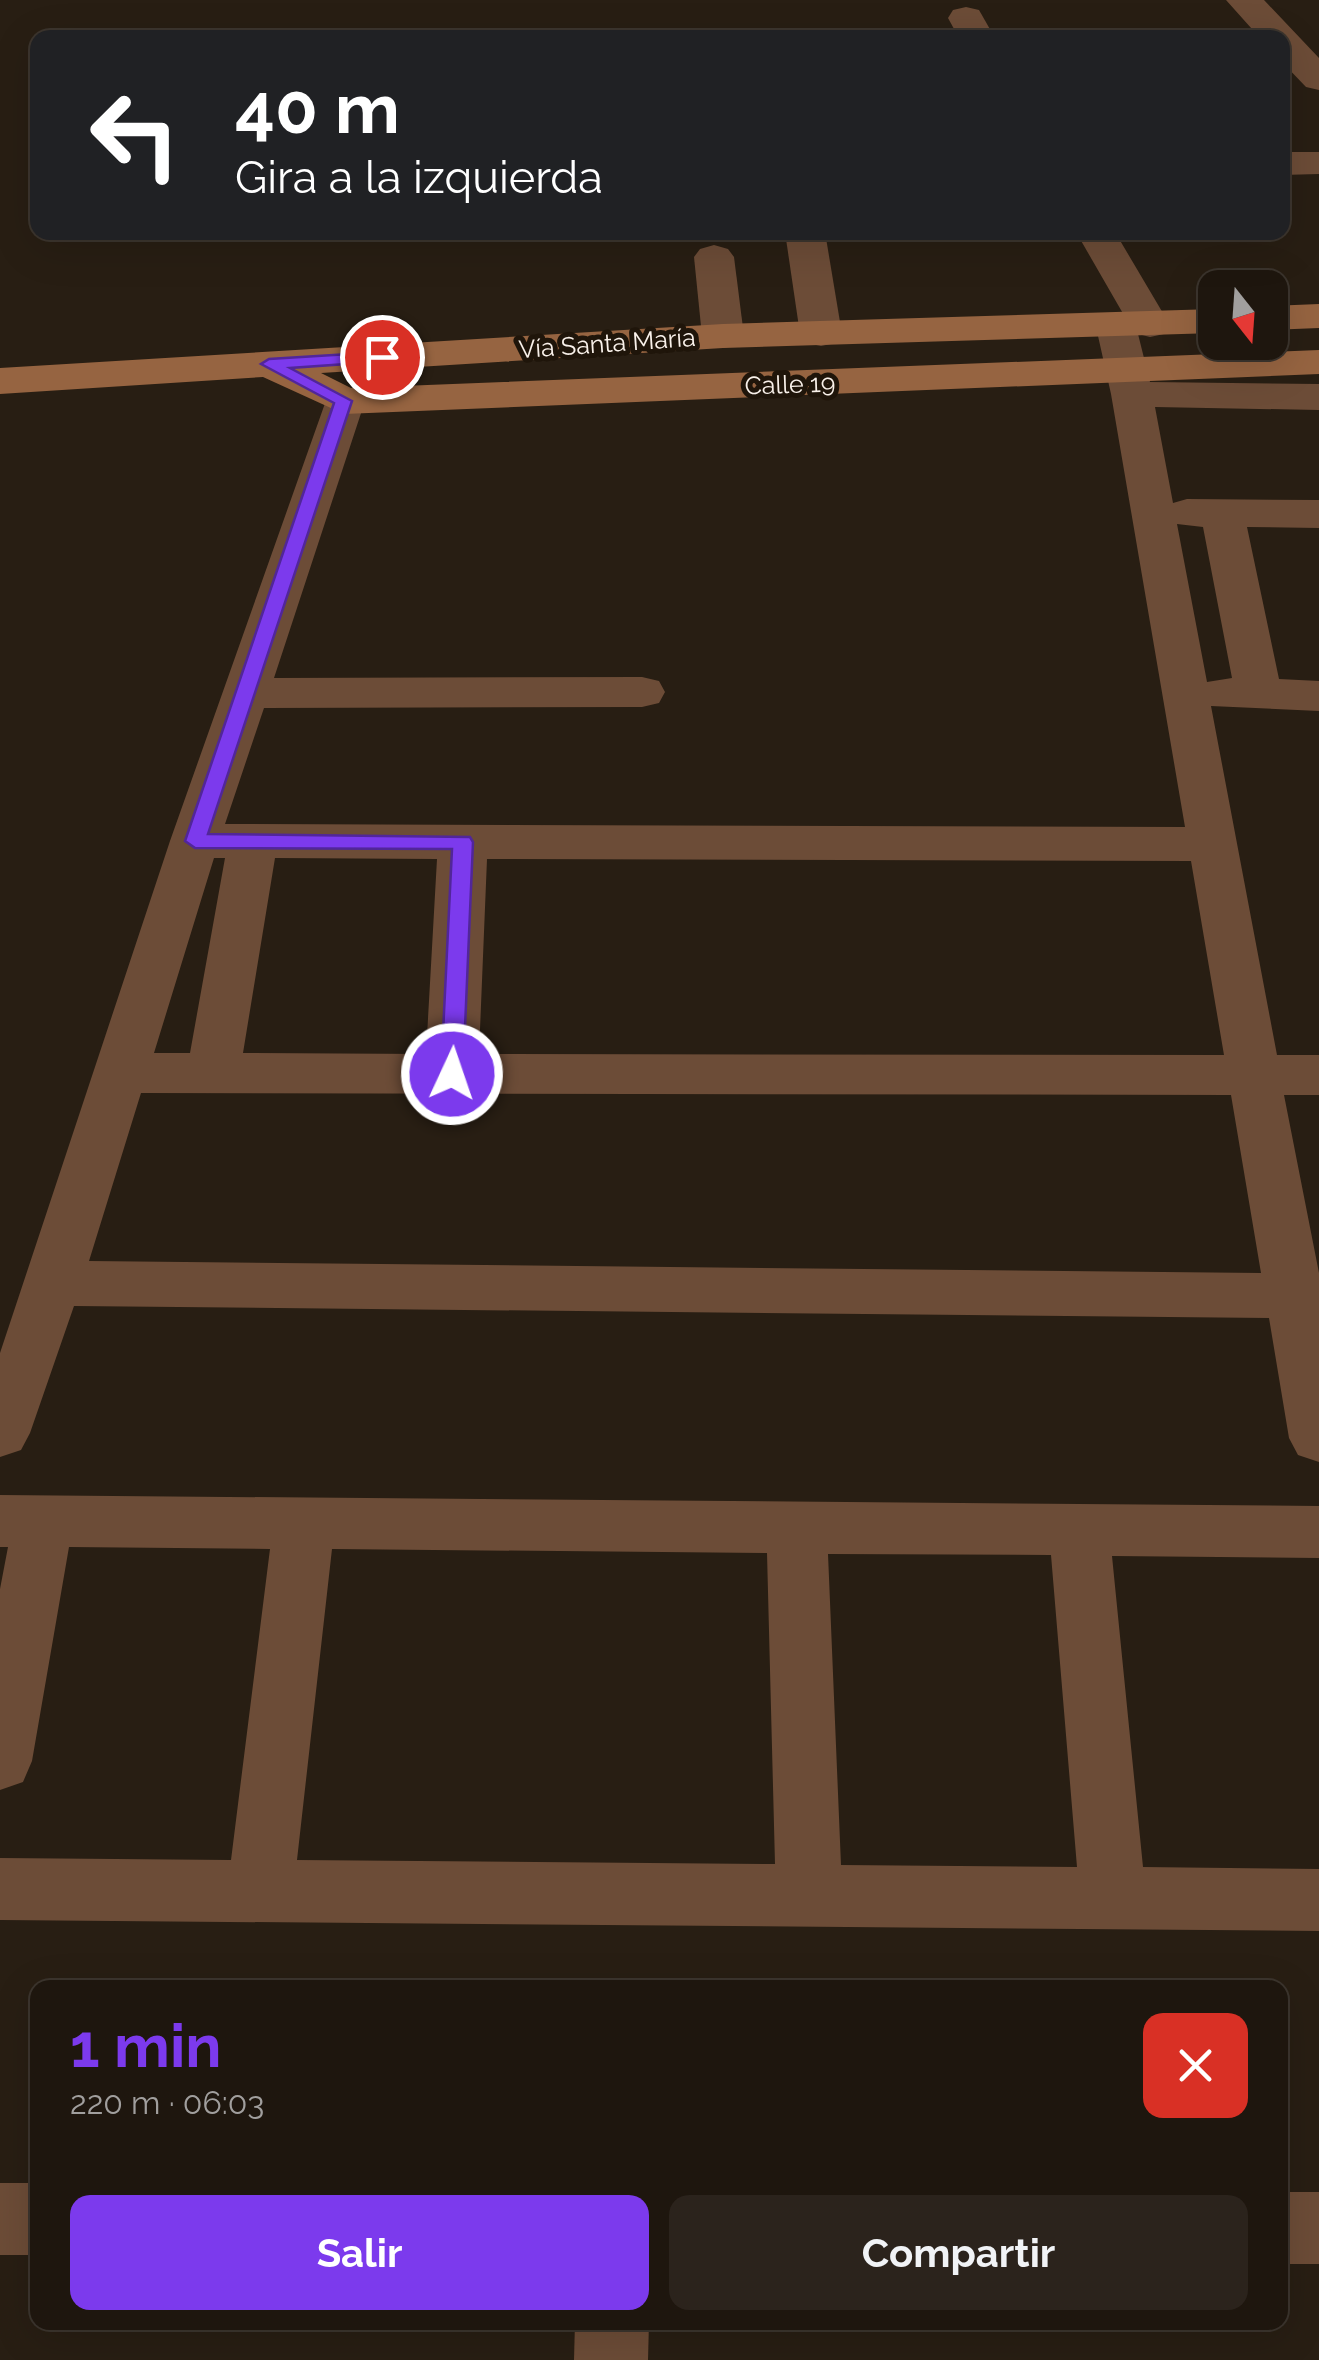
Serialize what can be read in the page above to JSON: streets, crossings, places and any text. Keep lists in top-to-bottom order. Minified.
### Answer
{"streets":{"main road":["Vía Santa María","Calle 19"]},"crossings":[["Vía Santa María","Calle 19"]],"north":"bottom","page":{"turn":["40 m","Gira a la izquierda"],"heading":["1 min","220 m · 06:03"],"buttons":["Salir","Compartir"]}}
